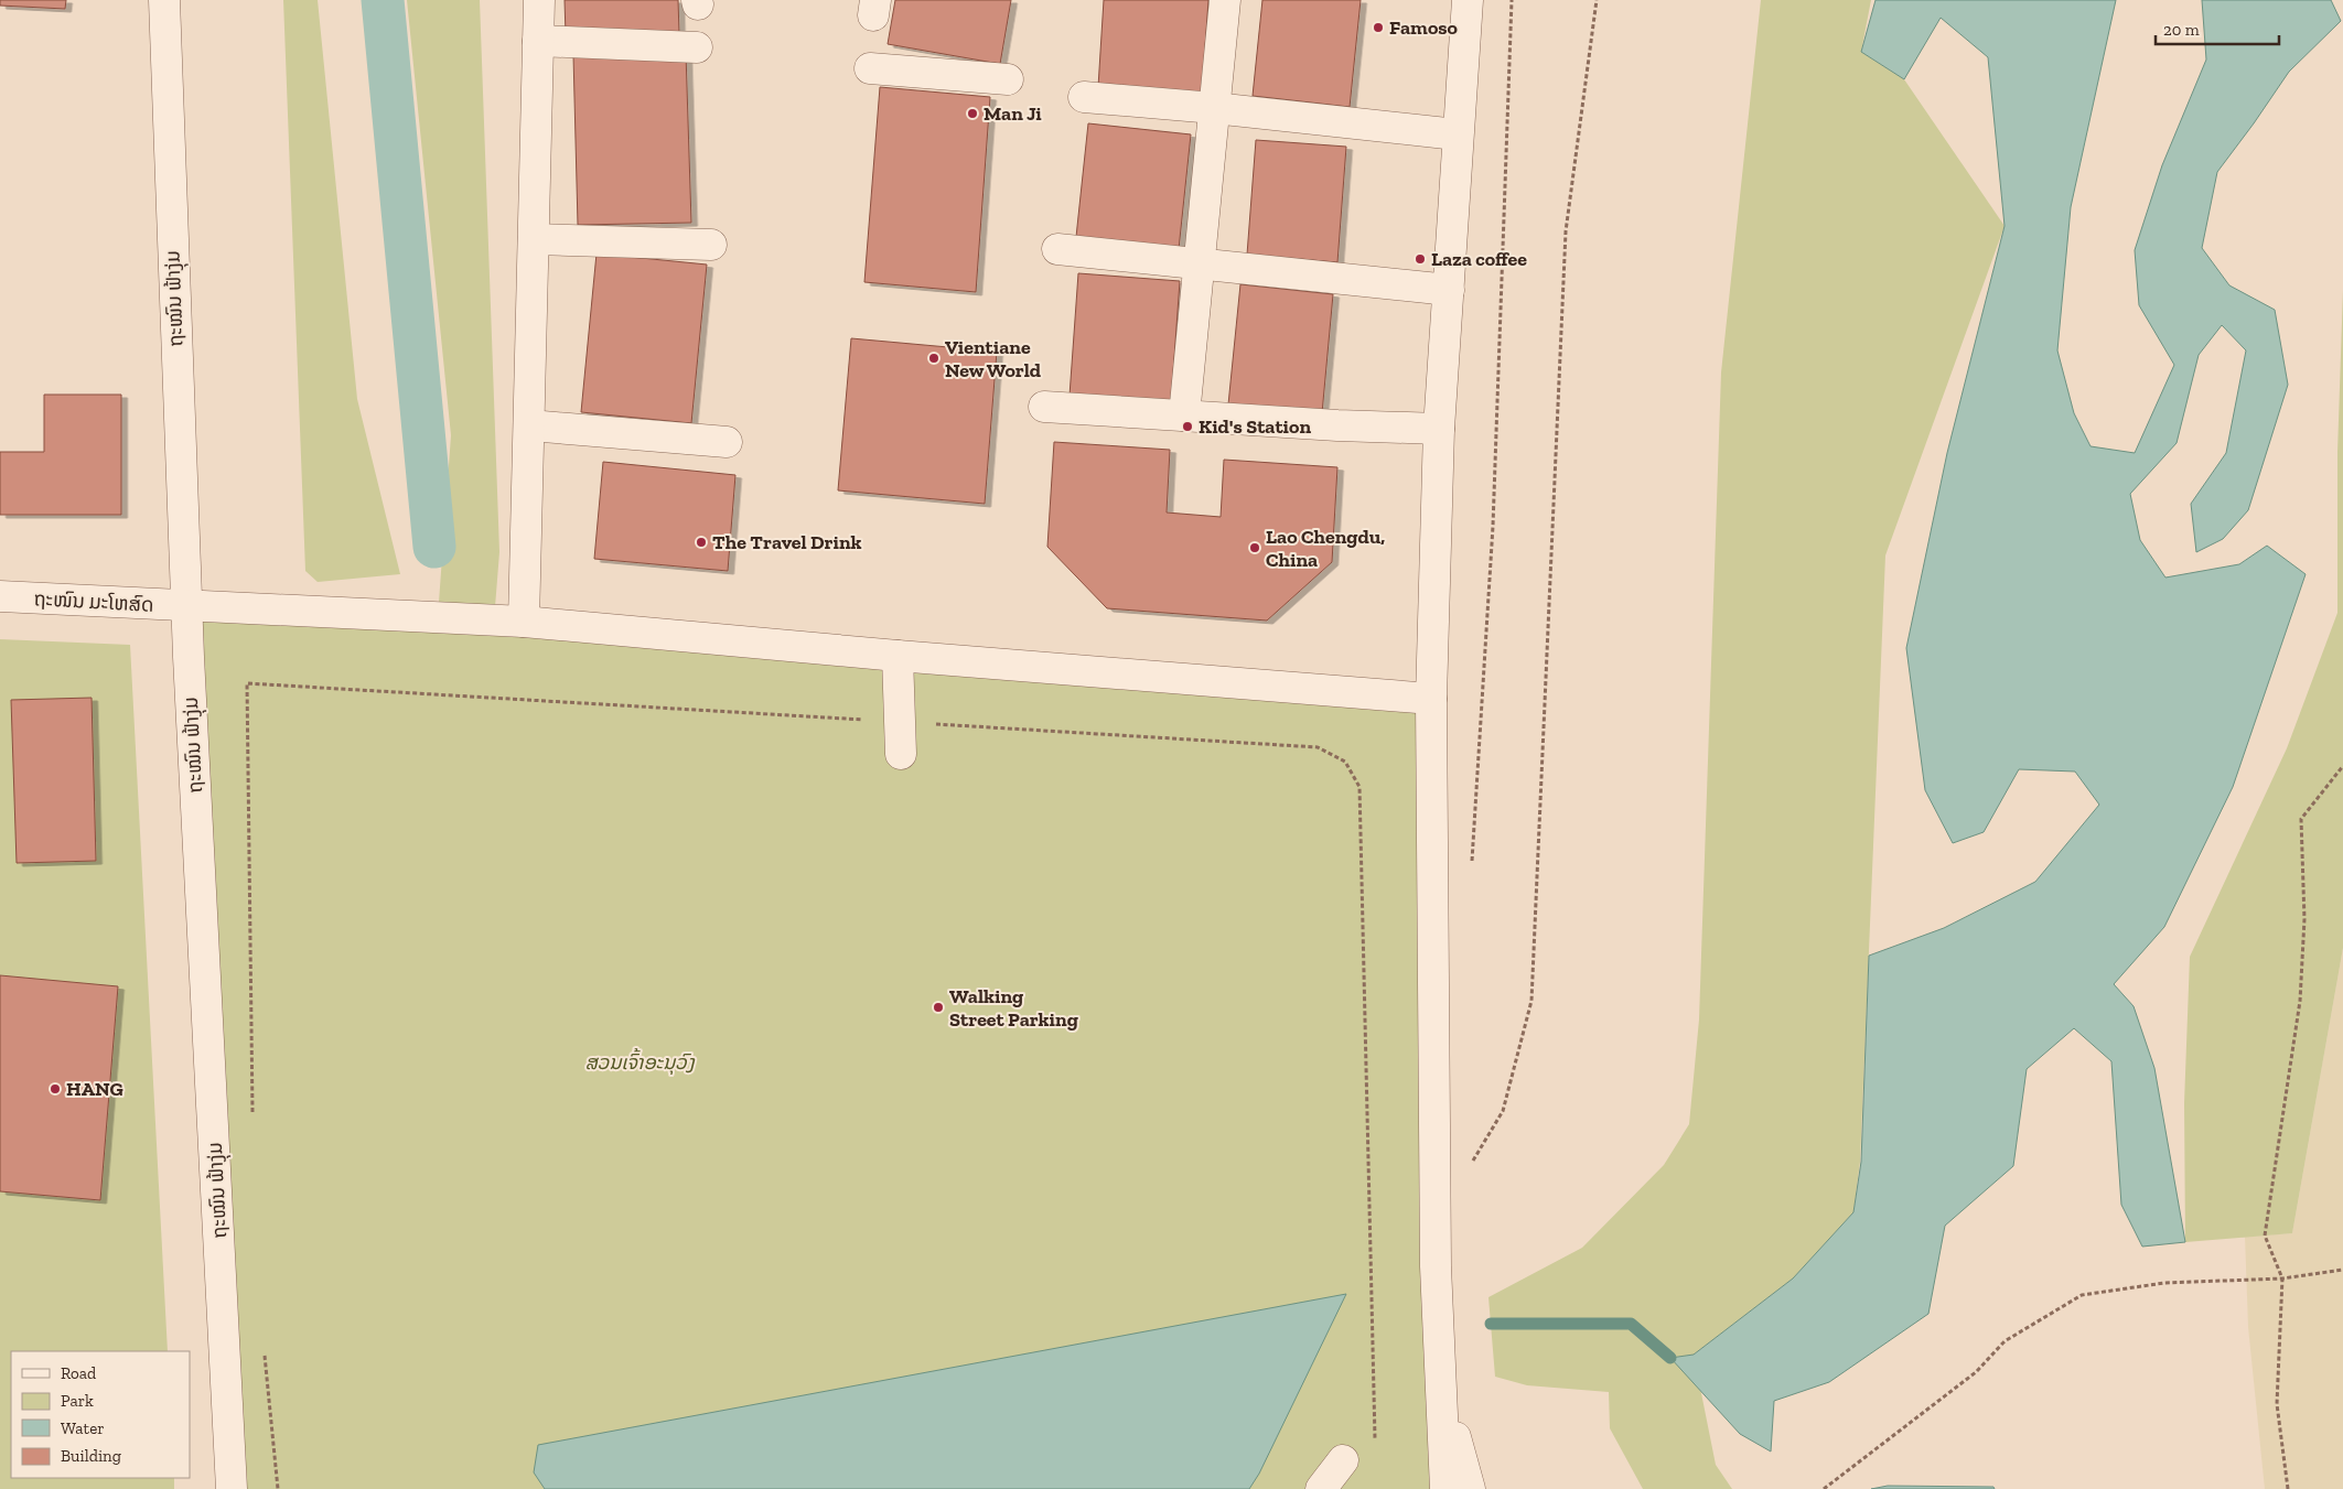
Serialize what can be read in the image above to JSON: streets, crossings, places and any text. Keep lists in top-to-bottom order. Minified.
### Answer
{"streets":{"street":["ຖະໝົນ ຟ້າງຸ່ມ","ຖະໜົນ ມະໂຫສົດ"]},"crossings":[["ຖະໝົນ ຟ້າງຸ່ມ","ຖະໜົນ ມະໂຫສົດ"]],"parks":["ສວນເຈົ້າອະນຸວົງ"],"places":["Famoso","Man Ji","Laza coffee","Vientiane New World","Kid's Station","The Travel Drink","Lao Chengdu, China","Walking Street Parking","HANG"],"legend":["Road","Park","Water","Building"],"scale_bar":"20 m"}
